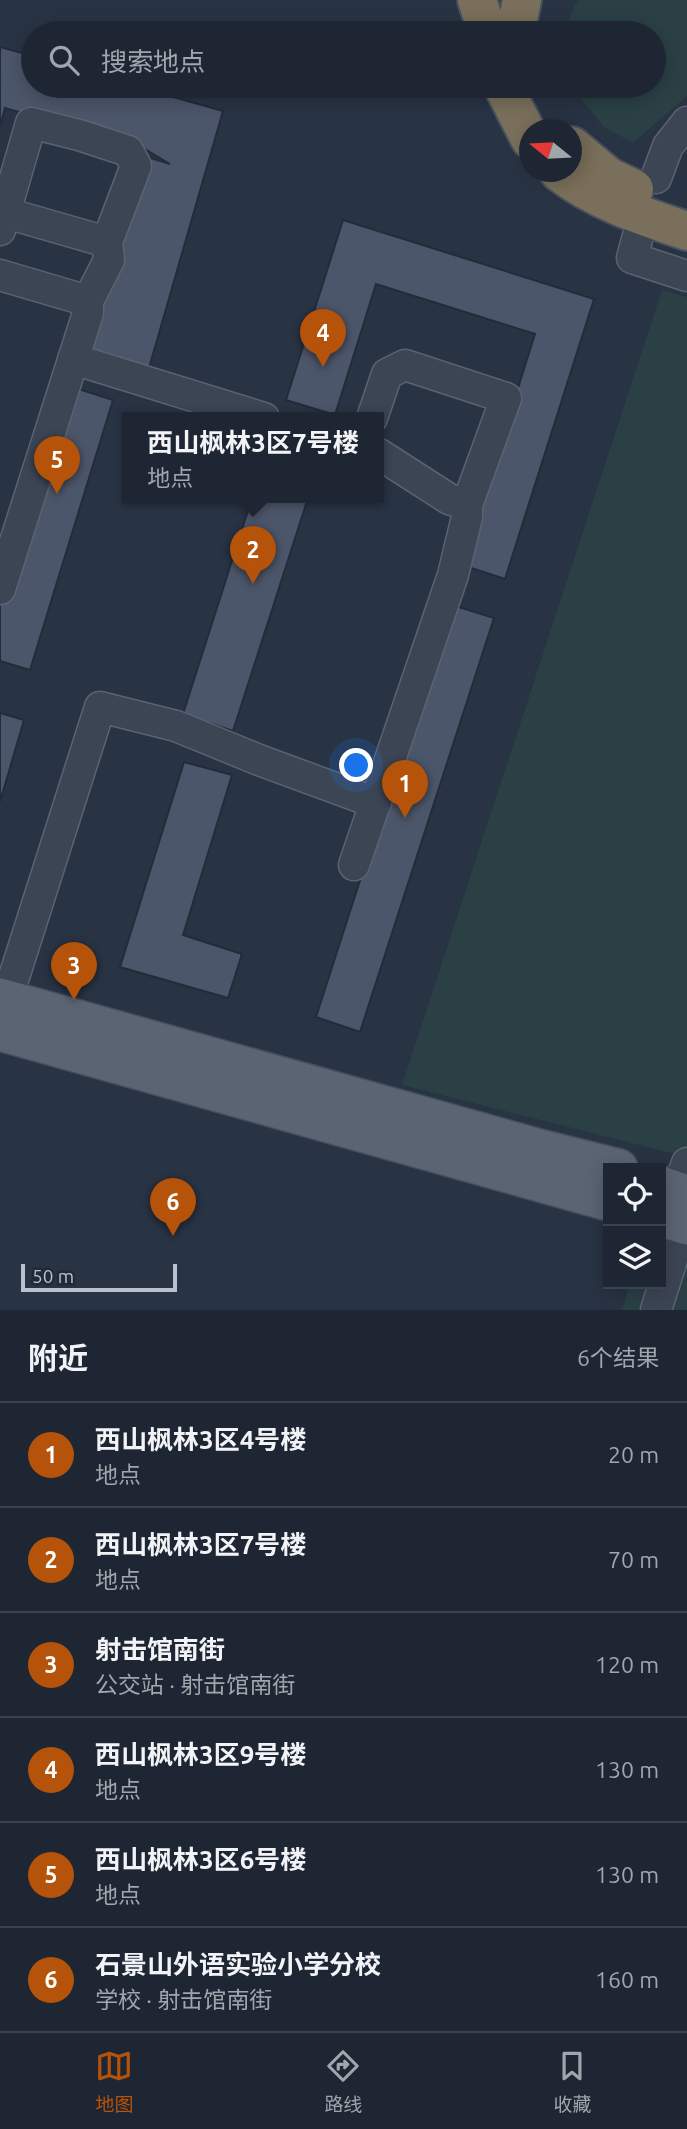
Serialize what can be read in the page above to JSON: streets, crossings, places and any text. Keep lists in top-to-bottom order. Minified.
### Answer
{"scale_bar":"50 m","north":"left","page":{"search":"搜索地点","pins":["4","5","2","1","3","6"],"popup":["西山枫林3区7号楼","地点"],"scale":"50 m","heading":["附近","6个结果"],"list":[{"mark":"1","name":"西山枫林3区4号楼","note":"地点","value":"20 m"},{"mark":"2","name":"西山枫林3区7号楼","note":"地点","value":"70 m"},{"mark":"3","name":"射击馆南街","note":"公交站 · 射击馆南街","value":"120 m"},{"mark":"4","name":"西山枫林3区9号楼","note":"地点","value":"130 m"},{"mark":"5","name":"西山枫林3区6号楼","note":"地点","value":"130 m"},{"mark":"6","name":"石景山外语实验小学分校","note":"学校 · 射击馆南街","value":"160 m"}],"nav":["地图","路线","收藏"]}}
